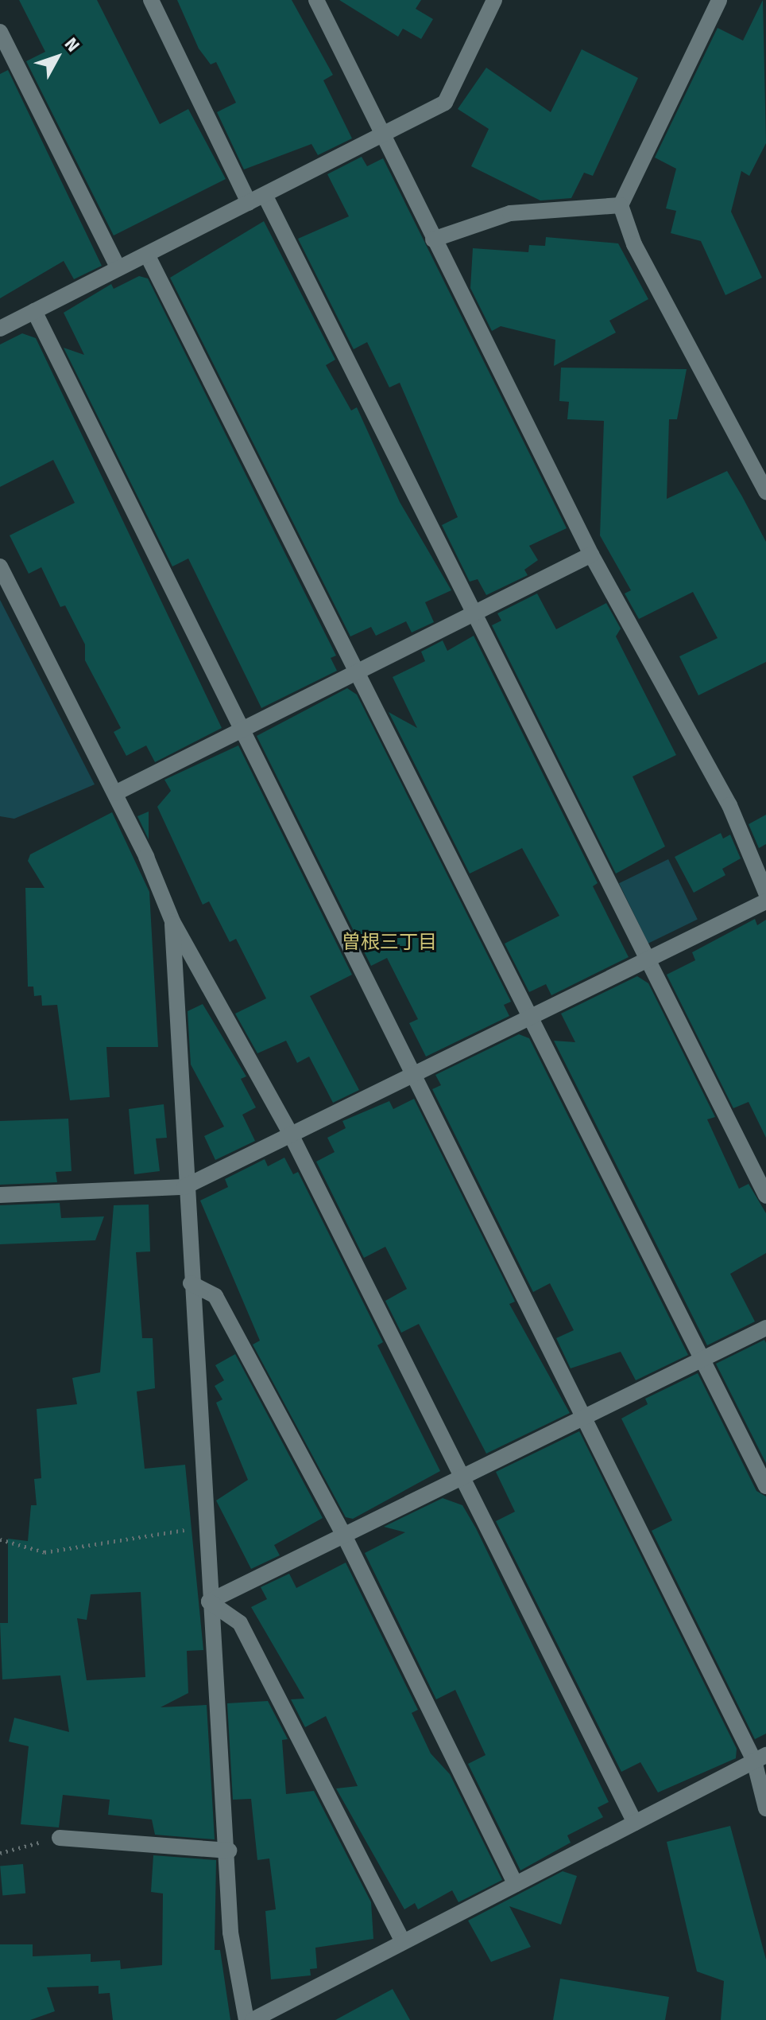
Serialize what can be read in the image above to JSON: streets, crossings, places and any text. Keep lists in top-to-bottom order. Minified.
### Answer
{"districts":["曽根三丁目"],"north":"top right"}
